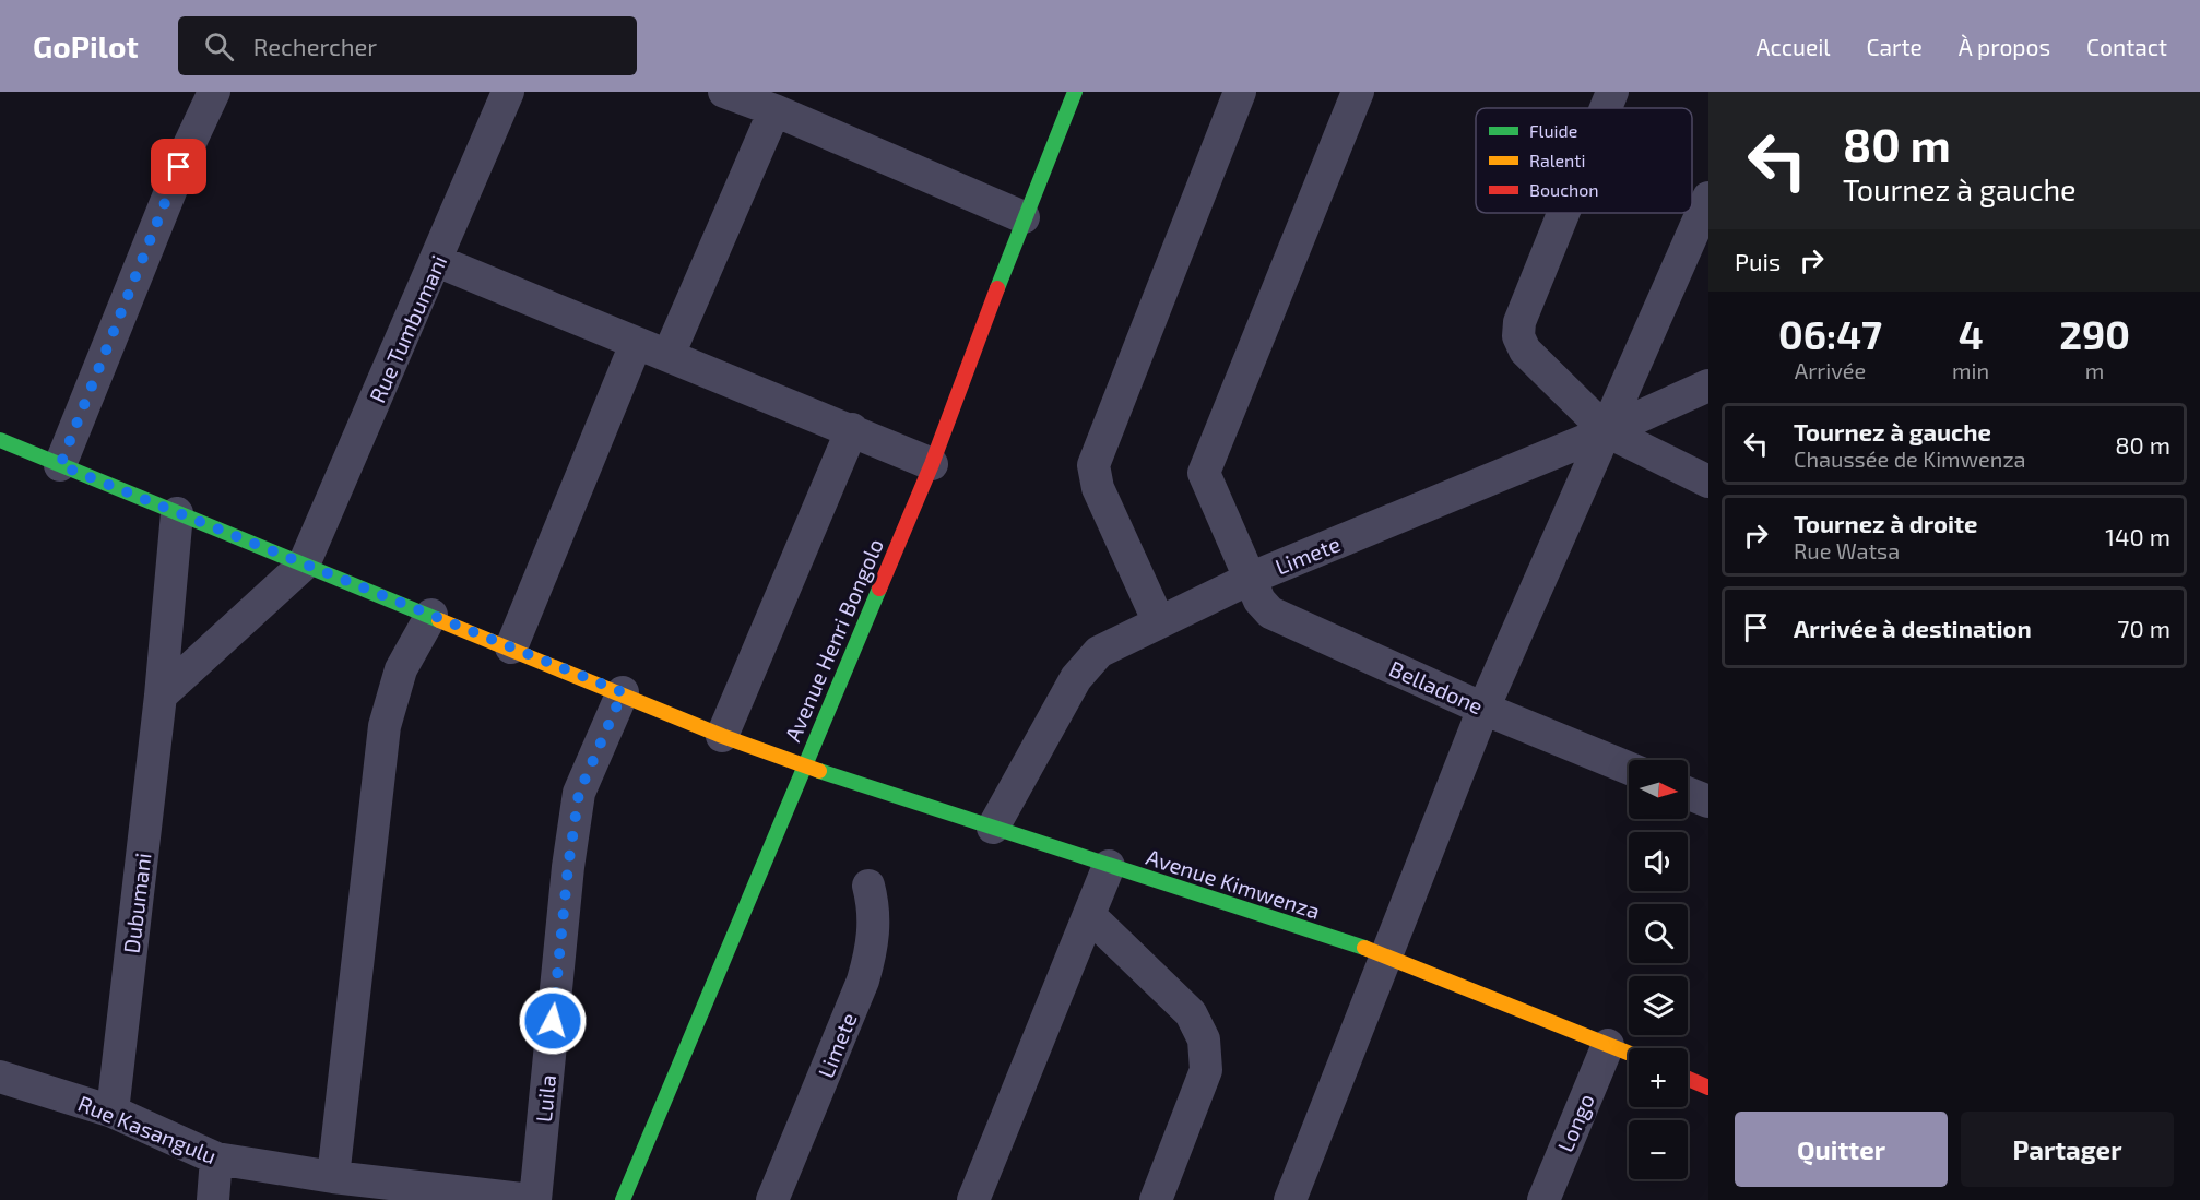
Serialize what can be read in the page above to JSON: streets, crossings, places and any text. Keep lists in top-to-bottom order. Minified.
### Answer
{"streets":{"street":["Rue Tumbumani","Limete","Avenue Henri Bongolo","Belladone","Avenue Kimwenza","Dubumani","Luila","Longo","Rue Kasangulu"]},"crossings":[["Rue Tumbumani","Avenue Kimwenza"],["Limete","Belladone"],["Limete","Avenue Kimwenza"],["Avenue Henri Bongolo","Avenue Kimwenza"],["Avenue Kimwenza","Dubumani"],["Avenue Kimwenza","Luila"],["Avenue Kimwenza","Longo"],["Dubumani","Rue Kasangulu"],["Luila","Rue Kasangulu"]],"legend":["Fluide","Ralenti","Bouchon"],"north":"right","page":{"header":"GoPilot","search":"Rechercher","nav":["Accueil","Carte","À propos","Contact"],"turn":["80 m","Tournez à gauche"],"then":"Puis","eta":["06:47","Arrivée","4","min","290","m"],"list":[{"name":"Tournez à gauche","note":"Chaussée de Kimwenza","value":"80 m"},{"name":"Tournez à droite","note":"Rue Watsa","value":"140 m"},{"name":"Arrivée à destination","value":"70 m"}],"map_buttons":["+","−"],"buttons":["Quitter","Partager"]}}
